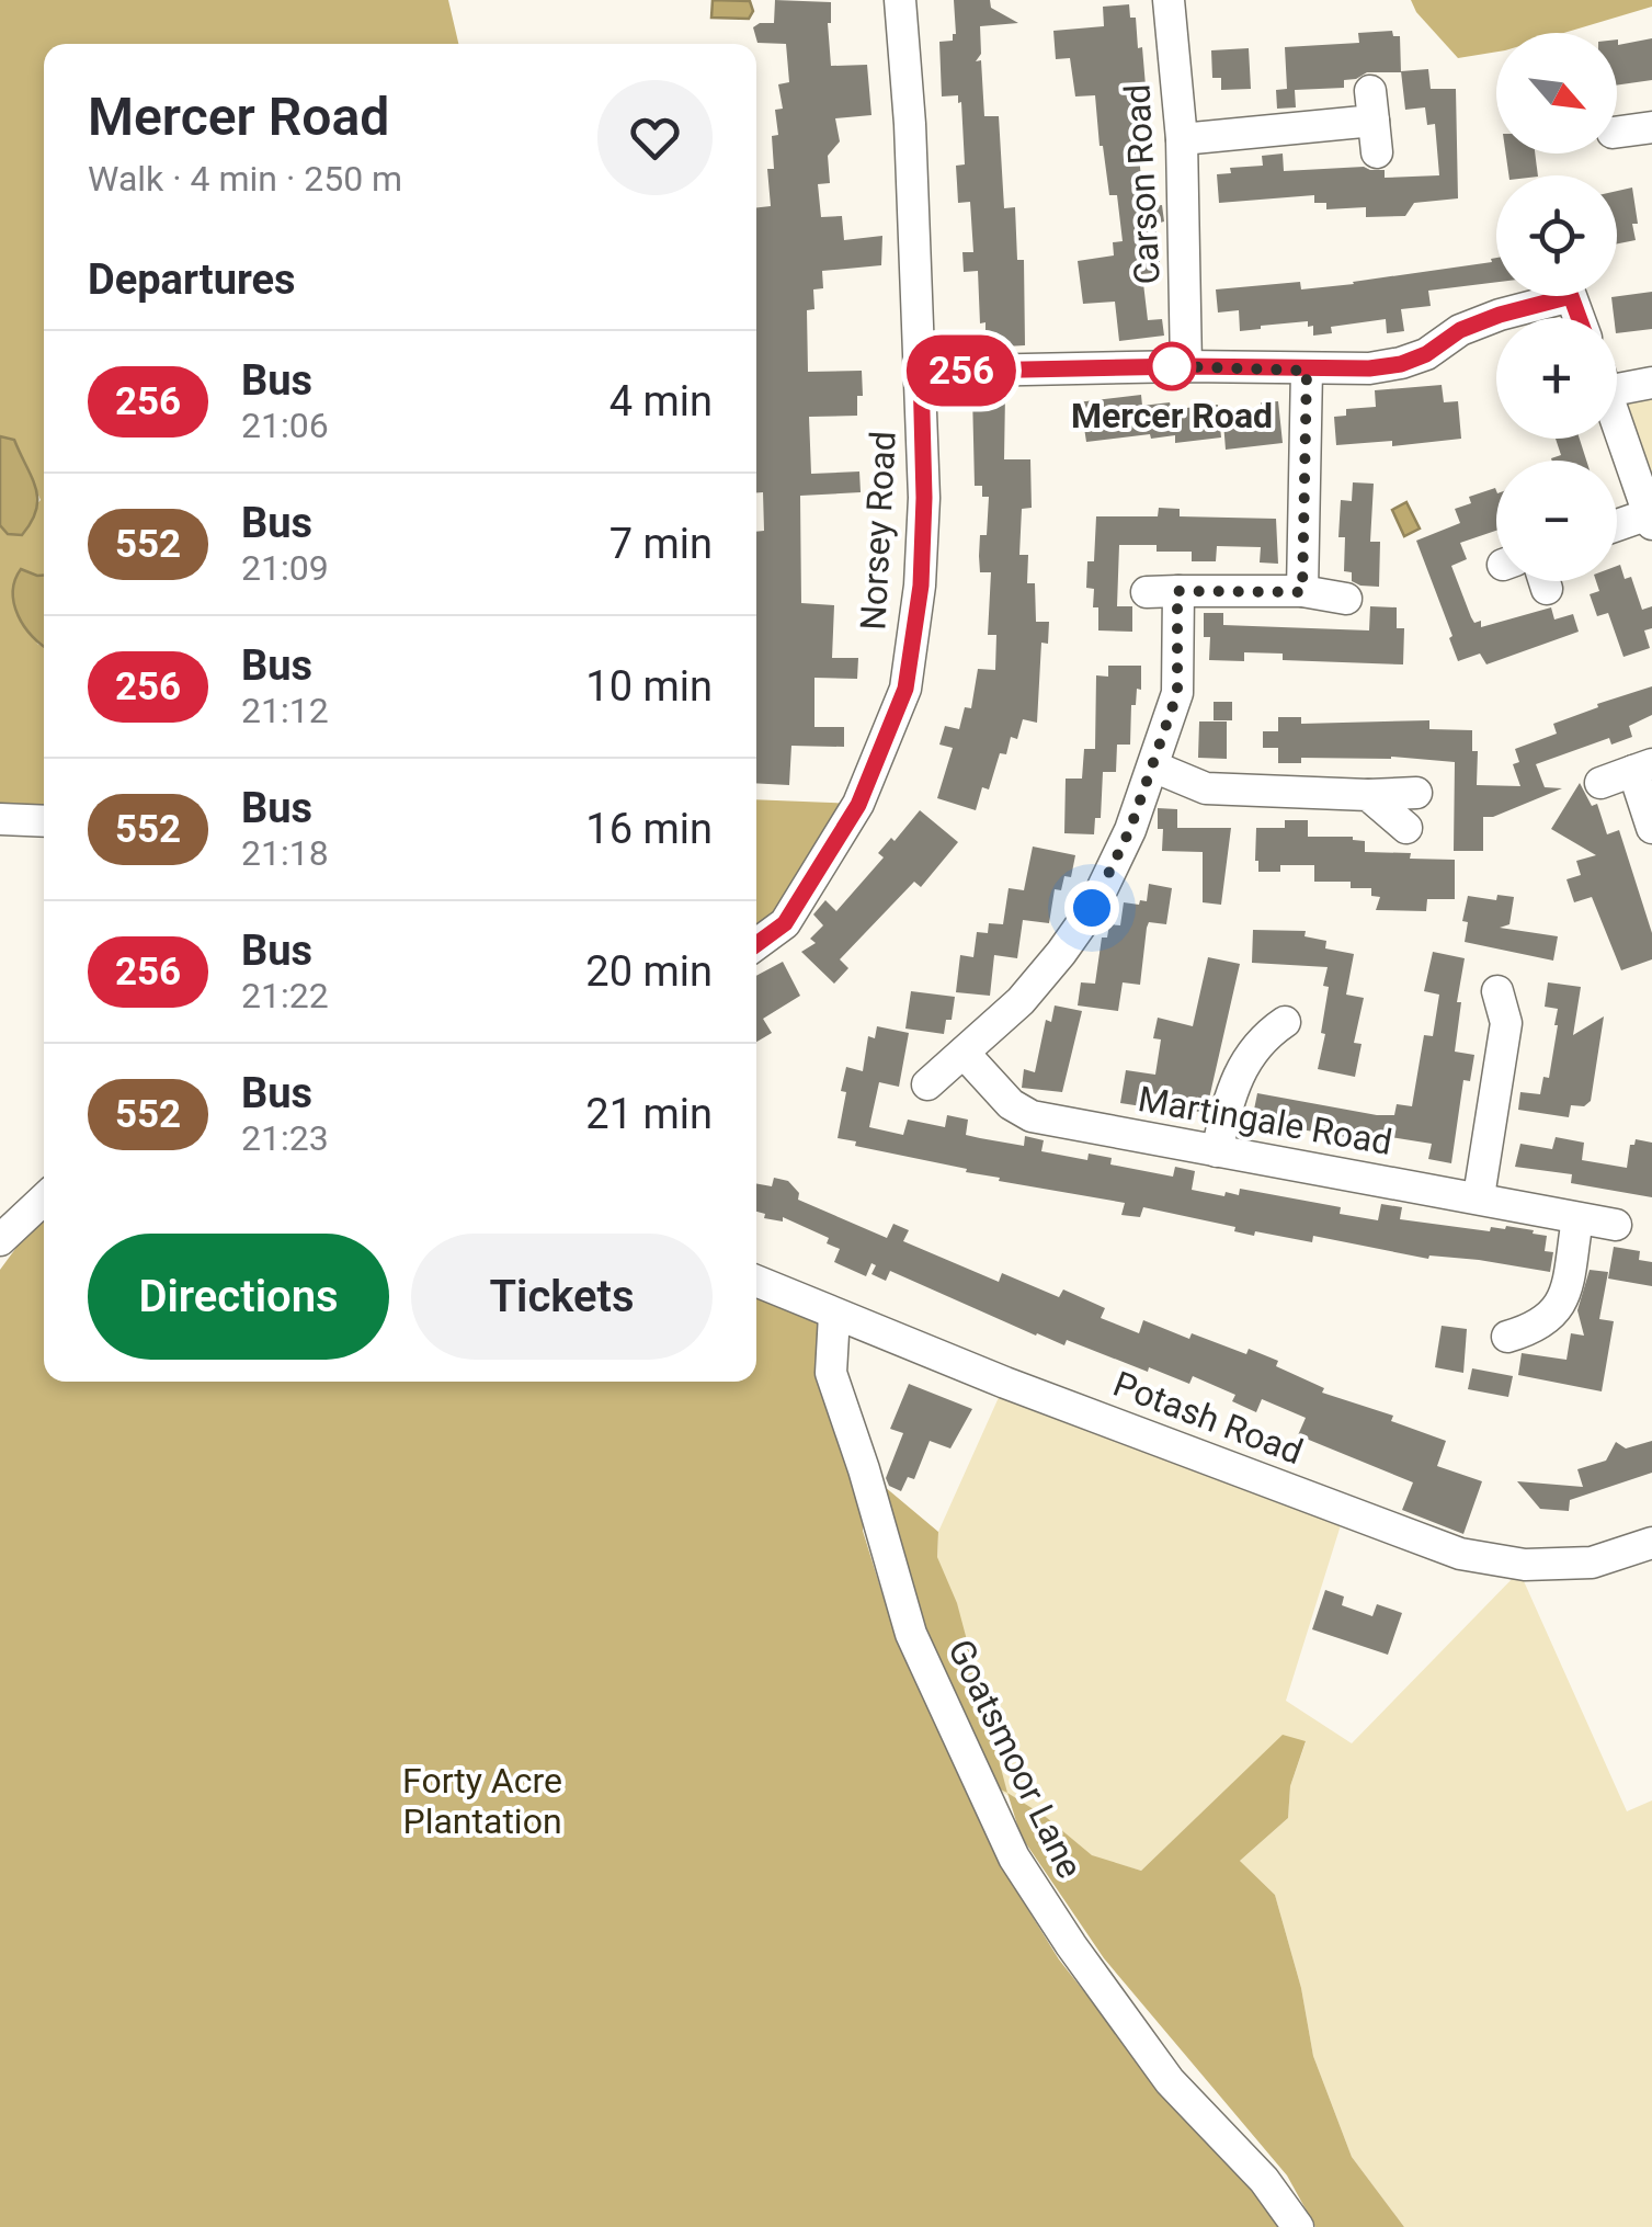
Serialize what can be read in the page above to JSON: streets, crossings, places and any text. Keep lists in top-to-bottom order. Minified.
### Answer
{"streets":{"street":["Carson Road","Norsey Road","Martingale Road","Potash Road","Goatsmoor Lane"]},"crossings":[["Potash Road","Goatsmoor Lane"]],"parks":["Forty Acre Plantation"],"places":["Mercer Road"],"lines":["bus line 256"],"north":"bottom right","page":{"on_map":"256","map_buttons":["+","−"],"heading":[["Mercer Road","Walk · 4 min · 250 m"],"Departures"],"list":[{"mark":"256","name":"Bus","note":"21:06","value":"4 min"},{"mark":"552","name":"Bus","note":"21:09","value":"7 min"},{"mark":"256","name":"Bus","note":"21:12","value":"10 min"},{"mark":"552","name":"Bus","note":"21:18","value":"16 min"},{"mark":"256","name":"Bus","note":"21:22","value":"20 min"},{"mark":"552","name":"Bus","note":"21:23","value":"21 min"}],"buttons":["Directions","Tickets"]}}
